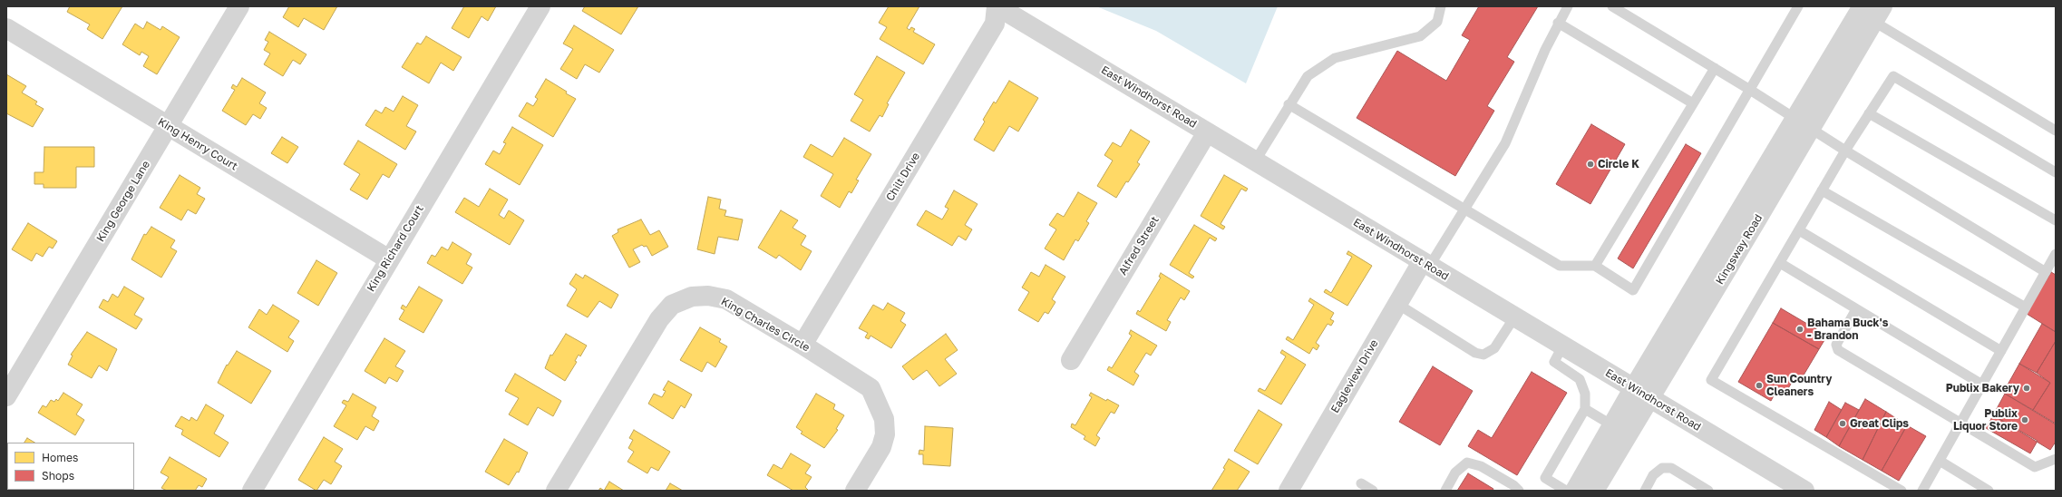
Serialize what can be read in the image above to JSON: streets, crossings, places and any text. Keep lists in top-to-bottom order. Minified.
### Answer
{"streets":{"street":["East Windhorst Road","King Henry Court","Chilt Drive","King George Lane","Alfred Street","King Richard Court","Kingsway Road","King Charles Circle","Eagleview Drive"]},"crossings":[["East Windhorst Road","Chilt Drive"],["East Windhorst Road","Alfred Street"],["East Windhorst Road","Kingsway Road"],["East Windhorst Road","Eagleview Drive"],["King Henry Court","King George Lane"],["King Henry Court","King Richard Court"],["Chilt Drive","King Charles Circle"]],"places":["Circle K","Bahama Buck's - Brandon","Sun Country Cleaners","Publix Bakery","Publix Liquor Store","Great Clips"],"legend":["Homes","Shops"]}
